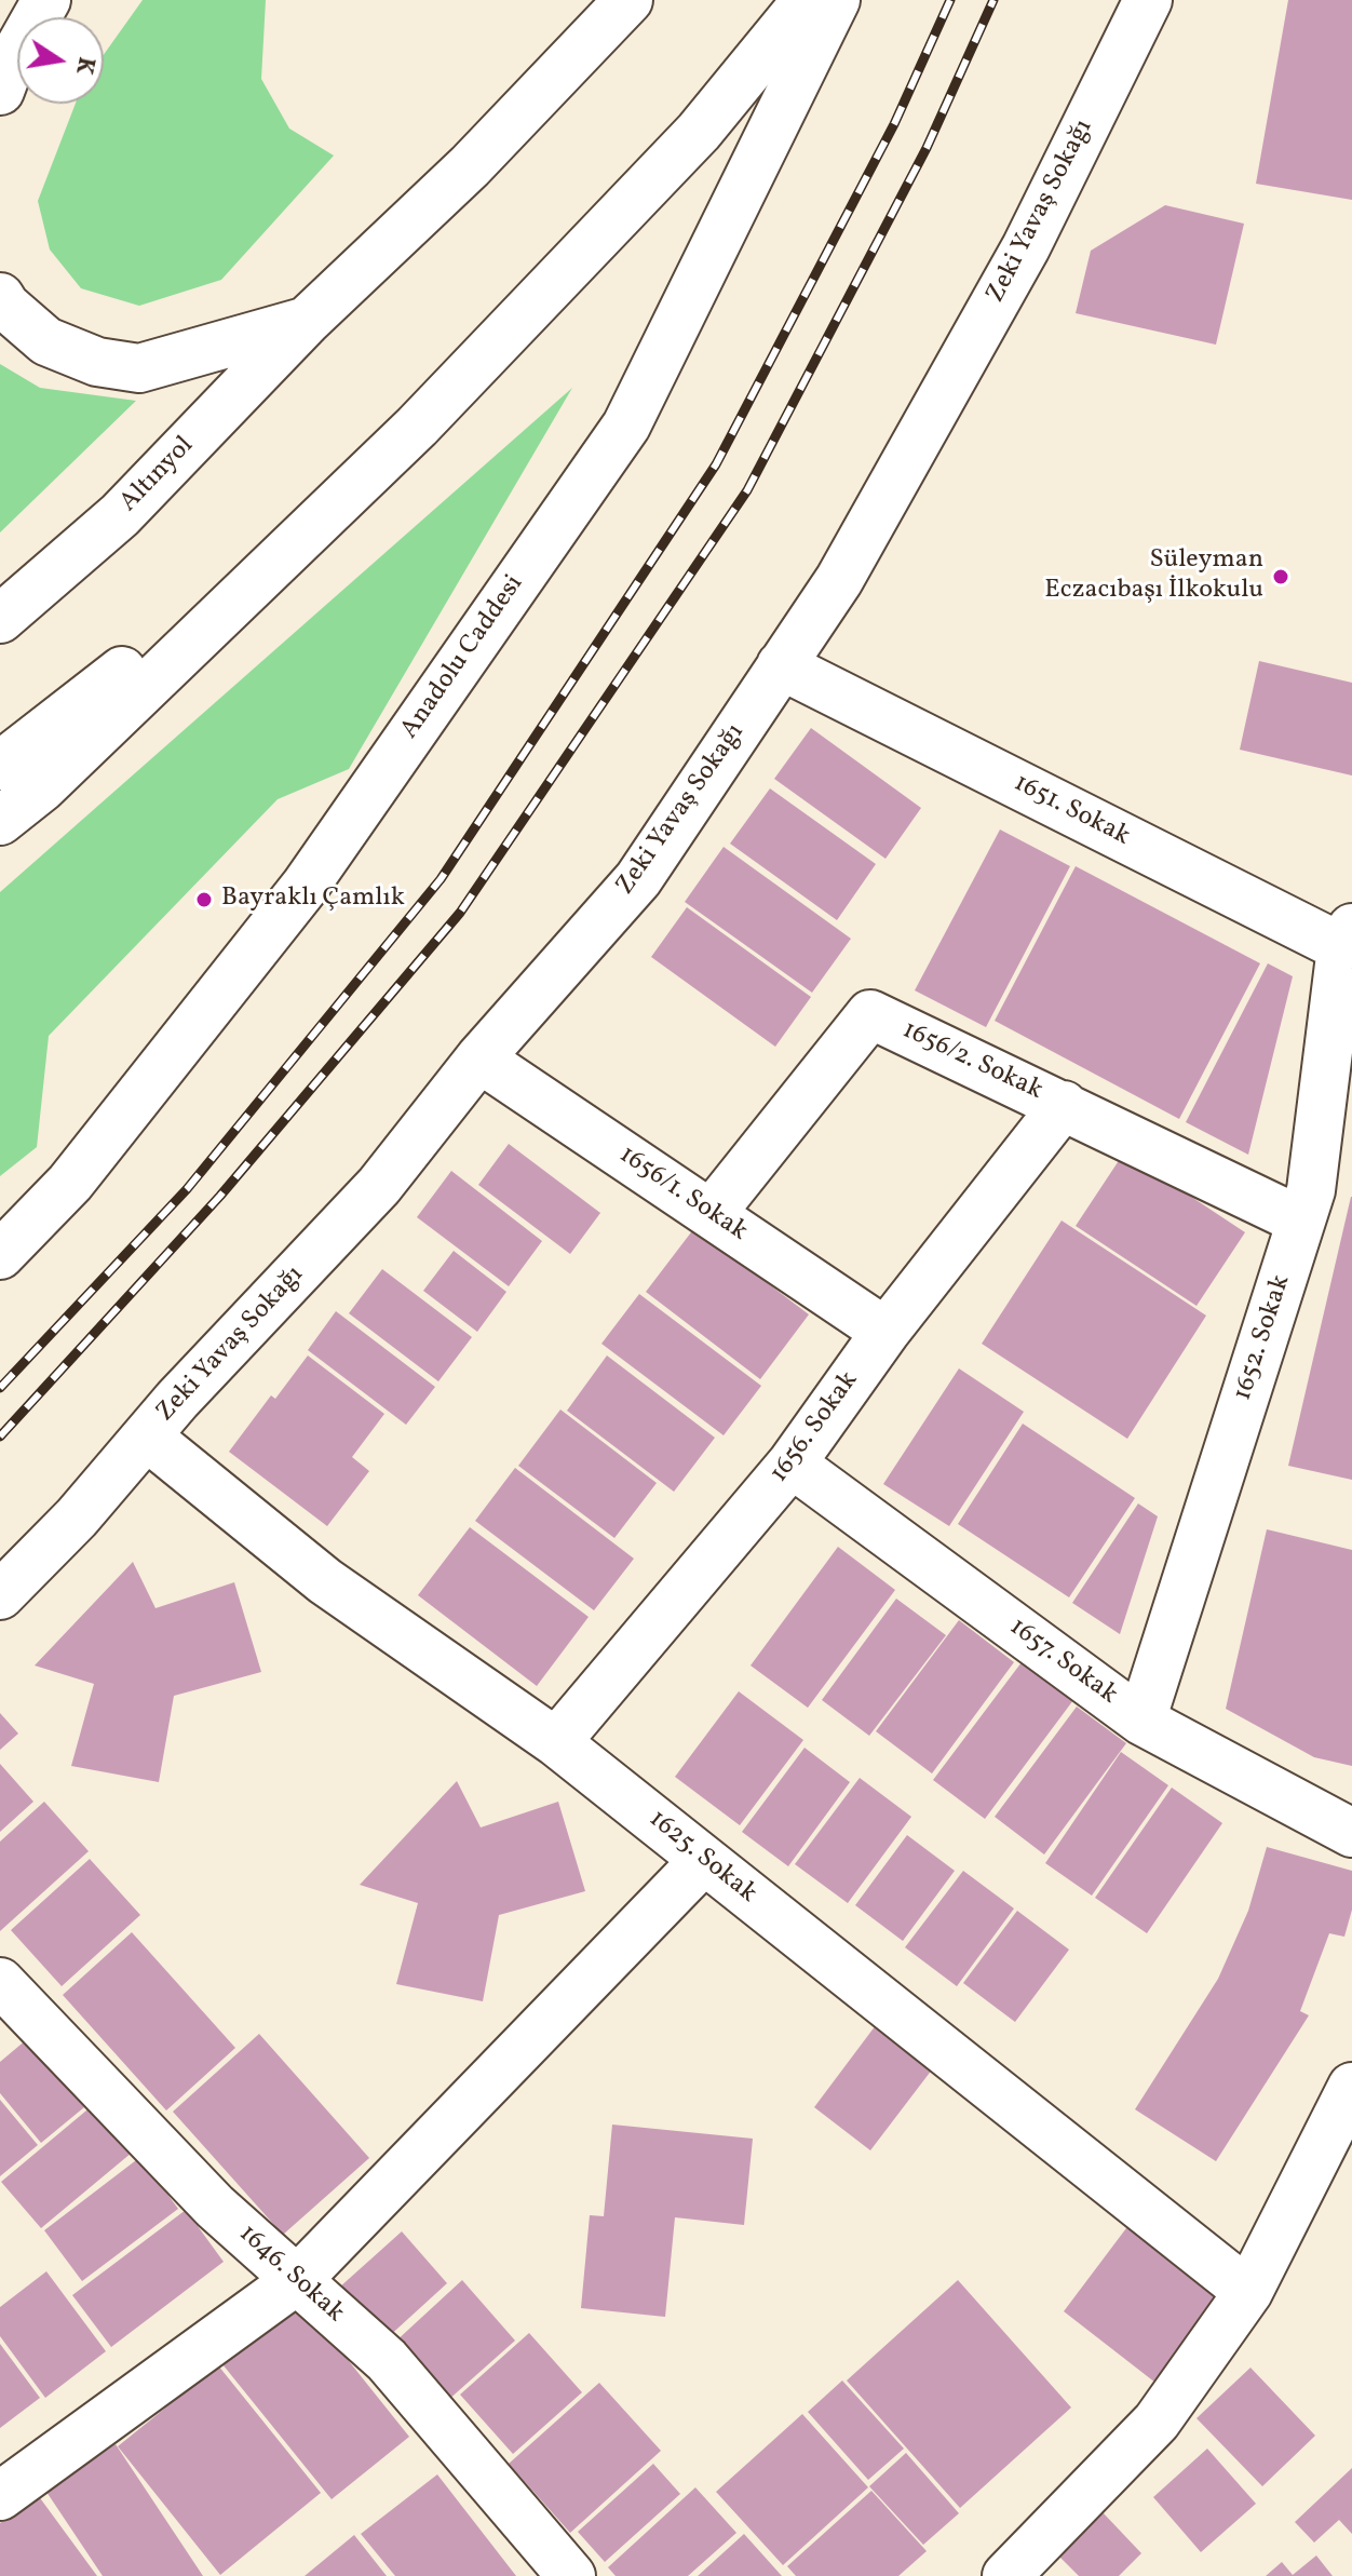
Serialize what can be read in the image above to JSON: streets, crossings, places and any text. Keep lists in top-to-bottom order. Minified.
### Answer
{"streets":{"main road":["Zeki Yavaş Sokağı","Altınyol","Anadolu Caddesi","1651. Sokak","1656/2. Sokak","1656/1. Sokak","1652. Sokak","1656. Sokak","1657. Sokak","1625. Sokak","1646. Sokak"]},"crossings":[["Zeki Yavaş Sokağı","1651. Sokak"],["Zeki Yavaş Sokağı","1656/1. Sokak"],["Zeki Yavaş Sokağı","1625. Sokak"],["1651. Sokak","1652. Sokak"],["1656/2. Sokak","1656/1. Sokak"],["1656/2. Sokak","1652. Sokak"],["1656/2. Sokak","1656. Sokak"],["1656/1. Sokak","1656. Sokak"],["1652. Sokak","1657. Sokak"],["1656. Sokak","1657. Sokak"],["1656. Sokak","1625. Sokak"]],"places":["Süleyman Eczacıbaşı İlkokulu","Bayraklı Çamlık"],"north":"right"}
